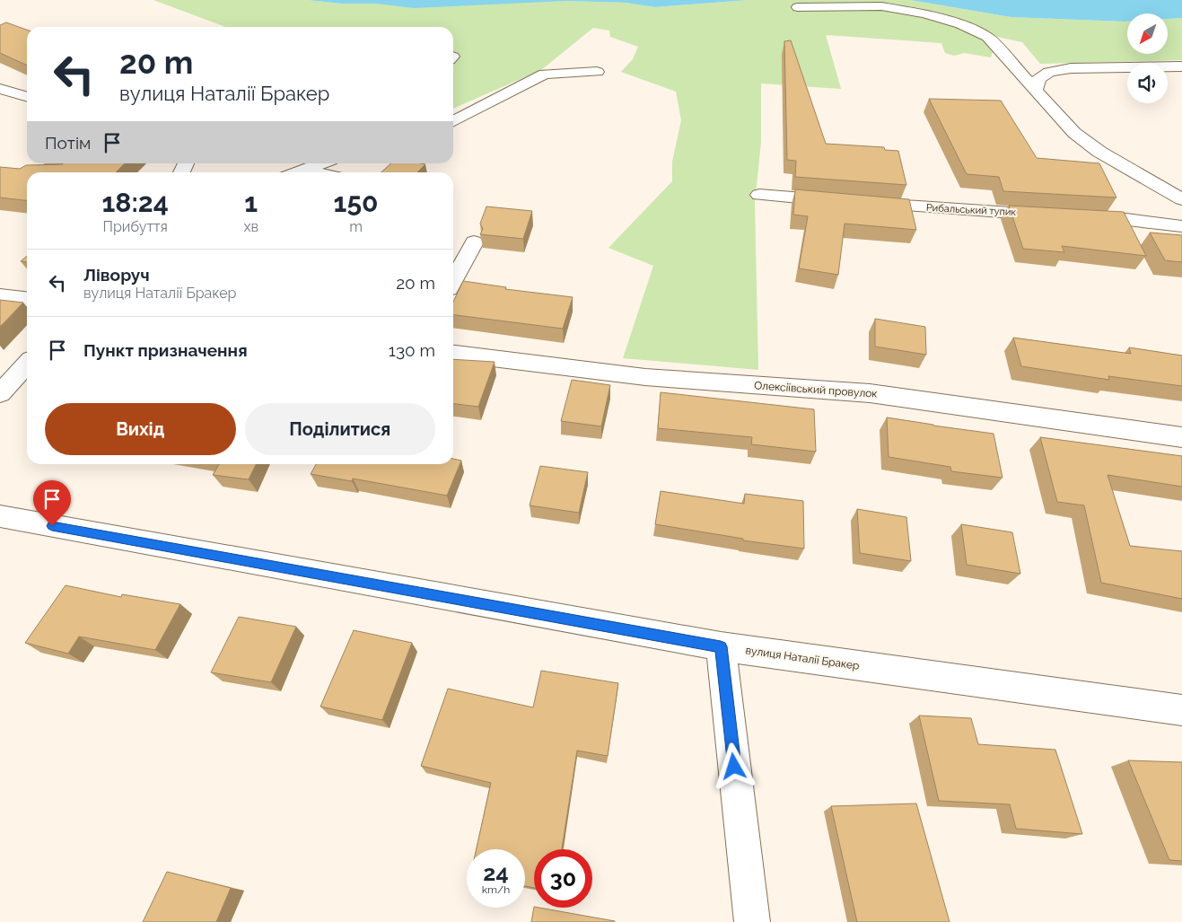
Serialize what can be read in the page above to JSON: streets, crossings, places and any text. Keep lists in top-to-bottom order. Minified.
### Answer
{"streets":{"street":["Рибальський тупик","Олексіївський провулок","вулиця Наталії Бракер"]},"north":"bottom left","page":{"turn":["20 m","вулиця Наталії Бракер"],"then":"Потім","eta":["18:24","Прибуття","1","хв","150","m"],"list":[{"name":"Ліворуч","note":"вулиця Наталії Бракер","value":"20 m"},{"name":"Пункт призначення","value":"130 m"}],"buttons":["Вихід","Поділитися"],"speed":"24 km/h","limit":"30"}}
